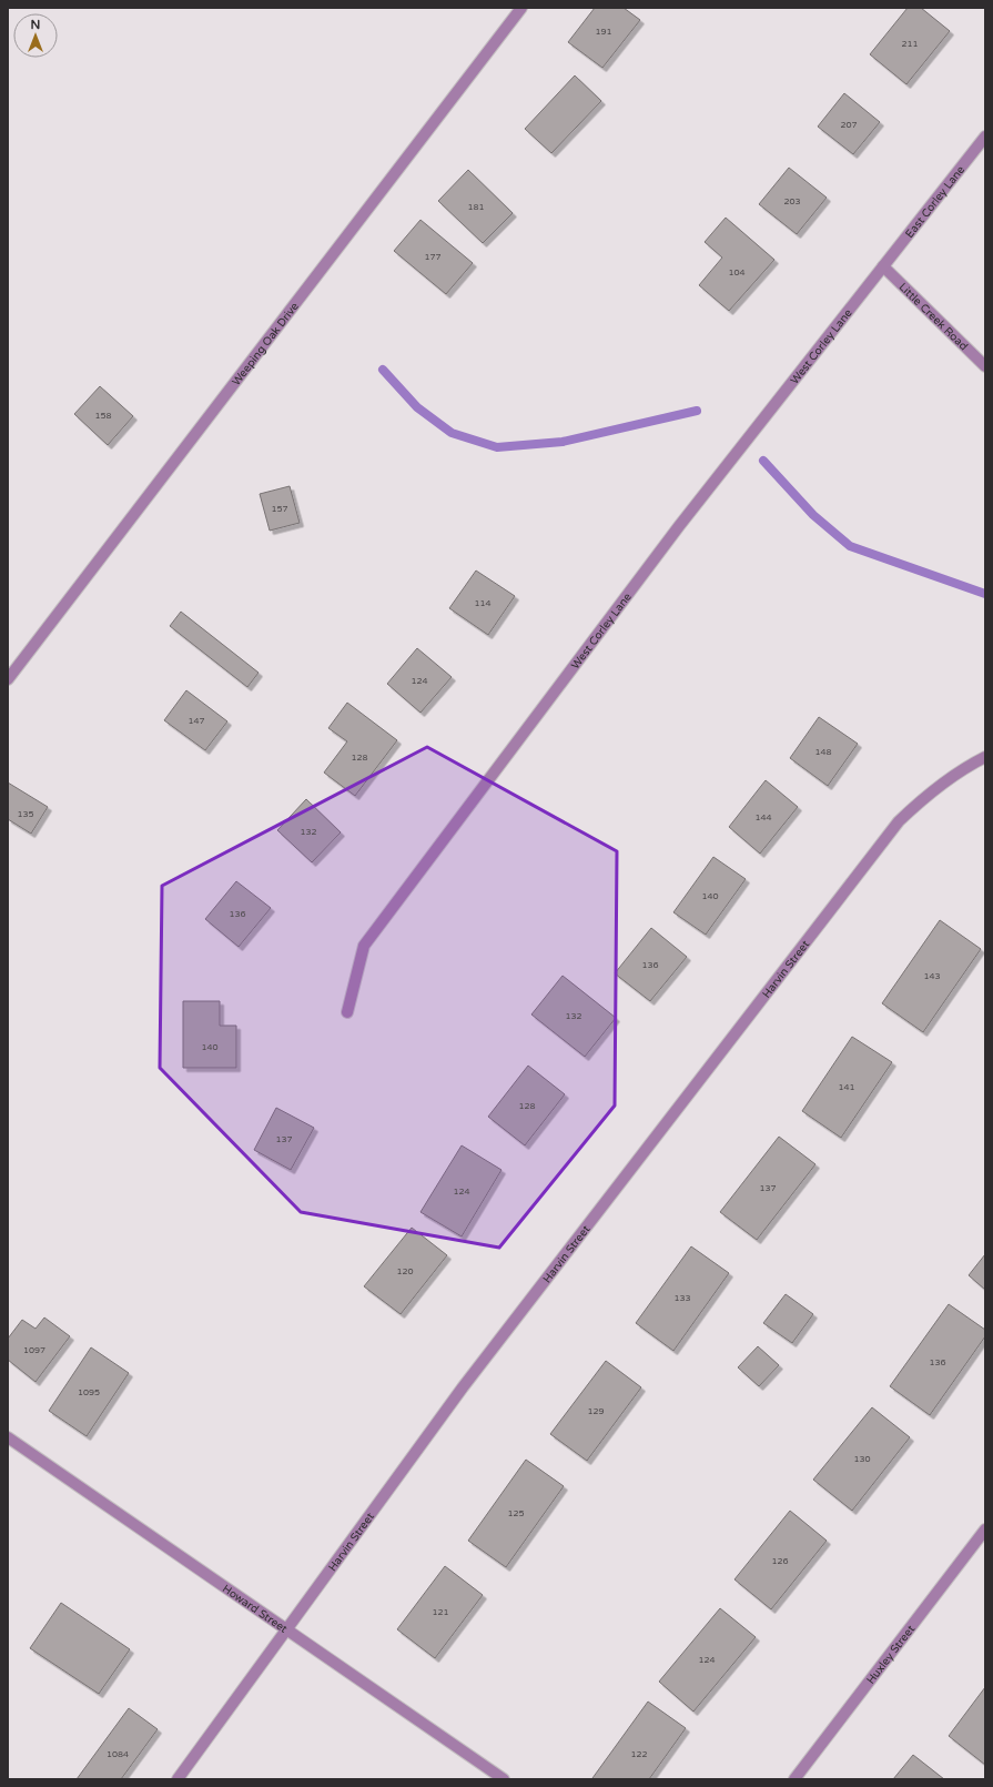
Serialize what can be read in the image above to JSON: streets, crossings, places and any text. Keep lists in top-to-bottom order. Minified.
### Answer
{"streets":{"street":["East Corley Lane","Little Creek Road","Weeping Oak Drive","West Corley Lane","Harvin Street","Howard Street","Huxley Street"]},"crossings":[["East Corley Lane","Little Creek Road"],["East Corley Lane","West Corley Lane"],["Little Creek Road","West Corley Lane"],["Harvin Street","Howard Street"]],"house_numbers":["191","211","207","203","181","177","104","158","157","114","124","147","148","128","135","144","132","140","136","136","143","132","140","141","128","137","137","124","120","133","1097","136","1095","129","130","125","126","121","124","1084","122"],"north":"top"}
